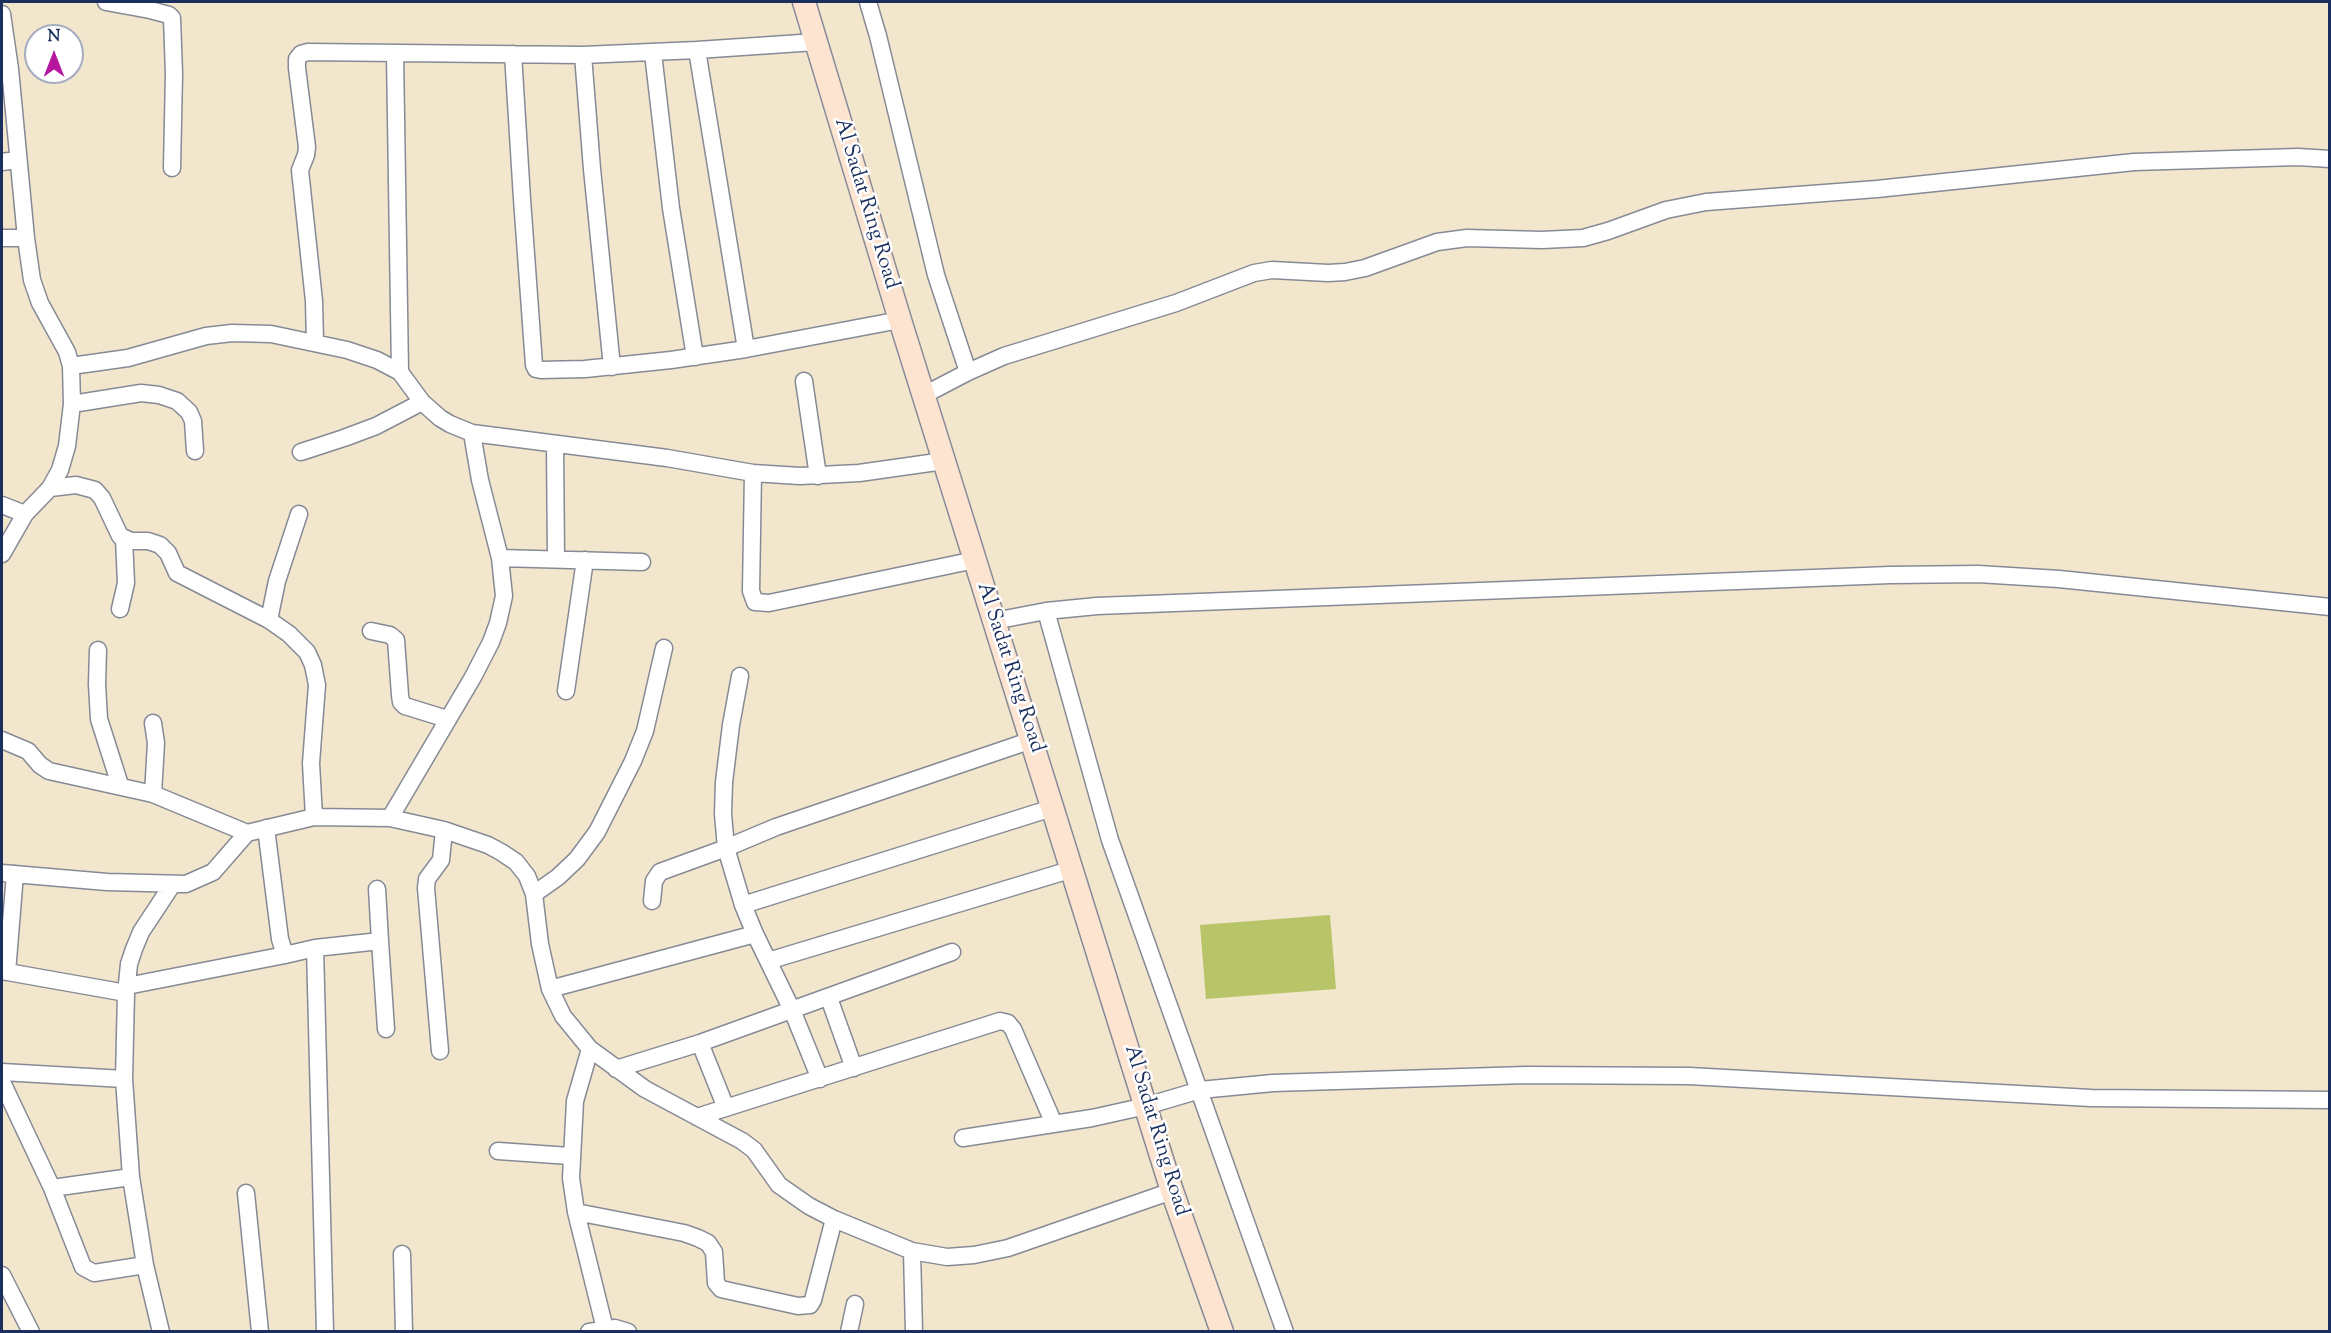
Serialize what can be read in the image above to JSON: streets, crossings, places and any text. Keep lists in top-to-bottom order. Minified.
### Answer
{"streets":{"main road":["Al Sadat Ring Road"]},"north":"top"}
